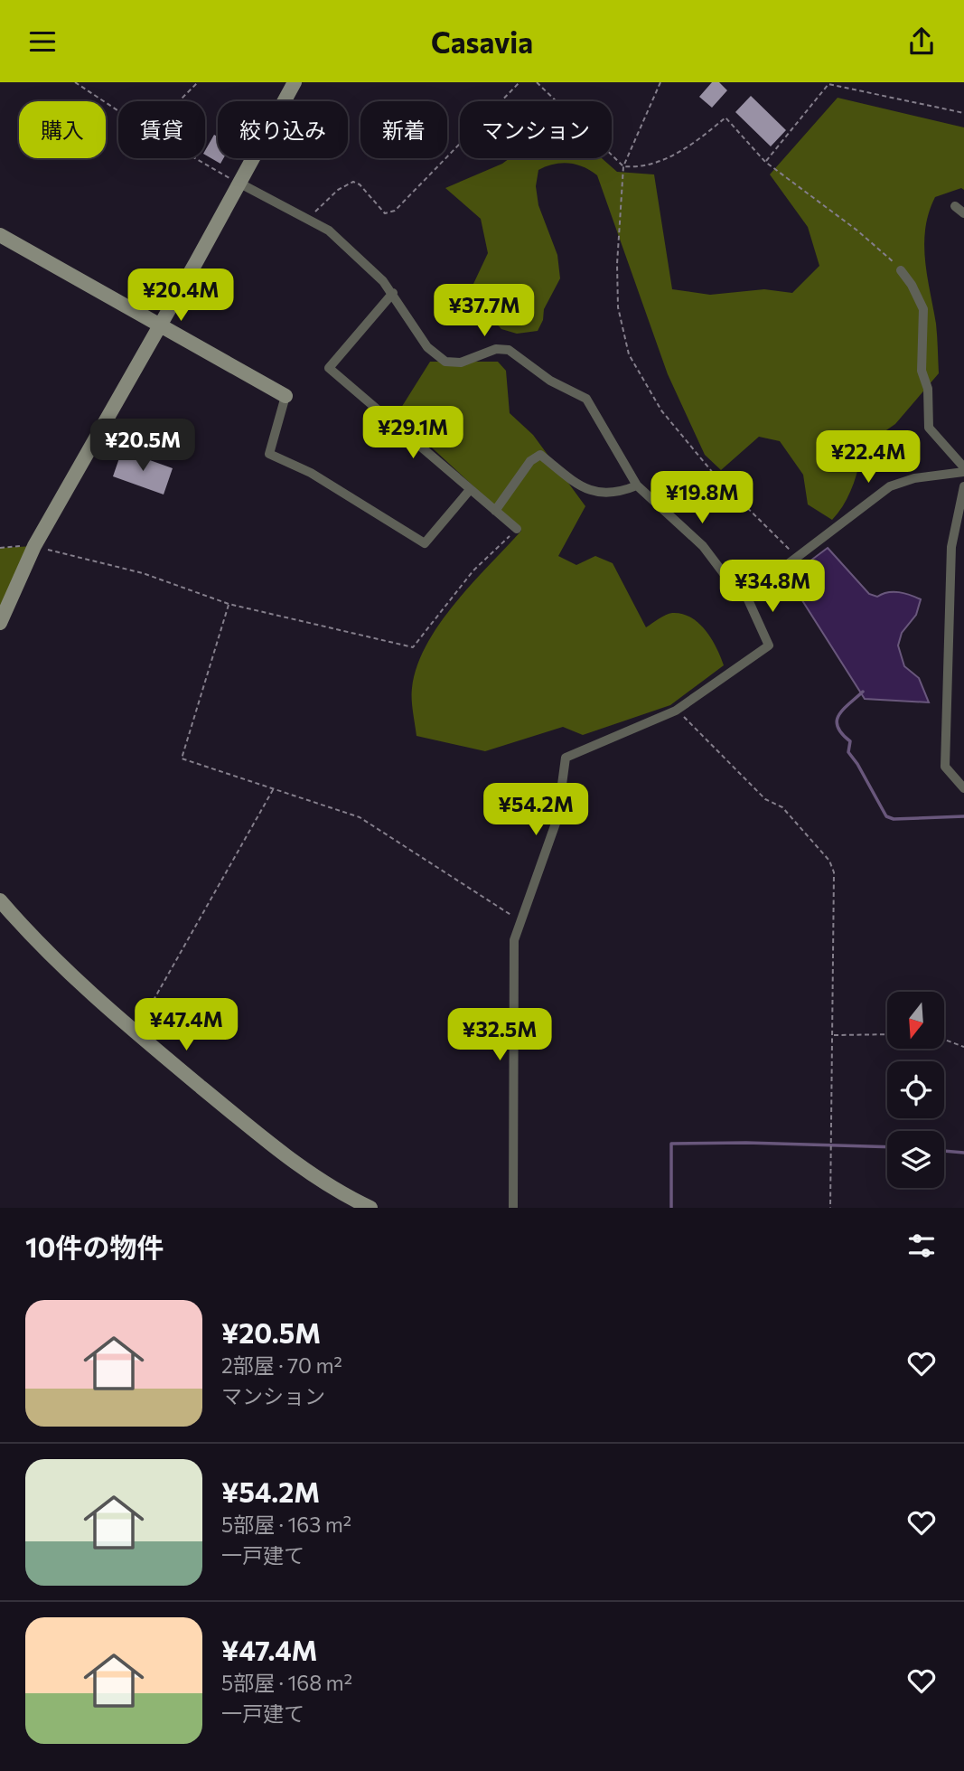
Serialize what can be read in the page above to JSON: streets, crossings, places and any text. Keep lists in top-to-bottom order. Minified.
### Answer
{"north":"bottom","page":{"header":"Casavia","chip":["購入","賃貸","絞り込み","新着","マンション"],"price":["¥20.4M","¥37.7M","¥29.1M","¥20.5M","¥22.4M","¥19.8M","¥34.8M","¥54.2M","¥47.4M","¥32.5M"],"heading":"10件の物件","list":[{"name":"¥20.5M","note":"2部屋 · 70 m² · マンション"},{"name":"¥54.2M","note":"5部屋 · 163 m² · 一戸建て"},{"name":"¥47.4M","note":"5部屋 · 168 m² · 一戸建て"}]}}
